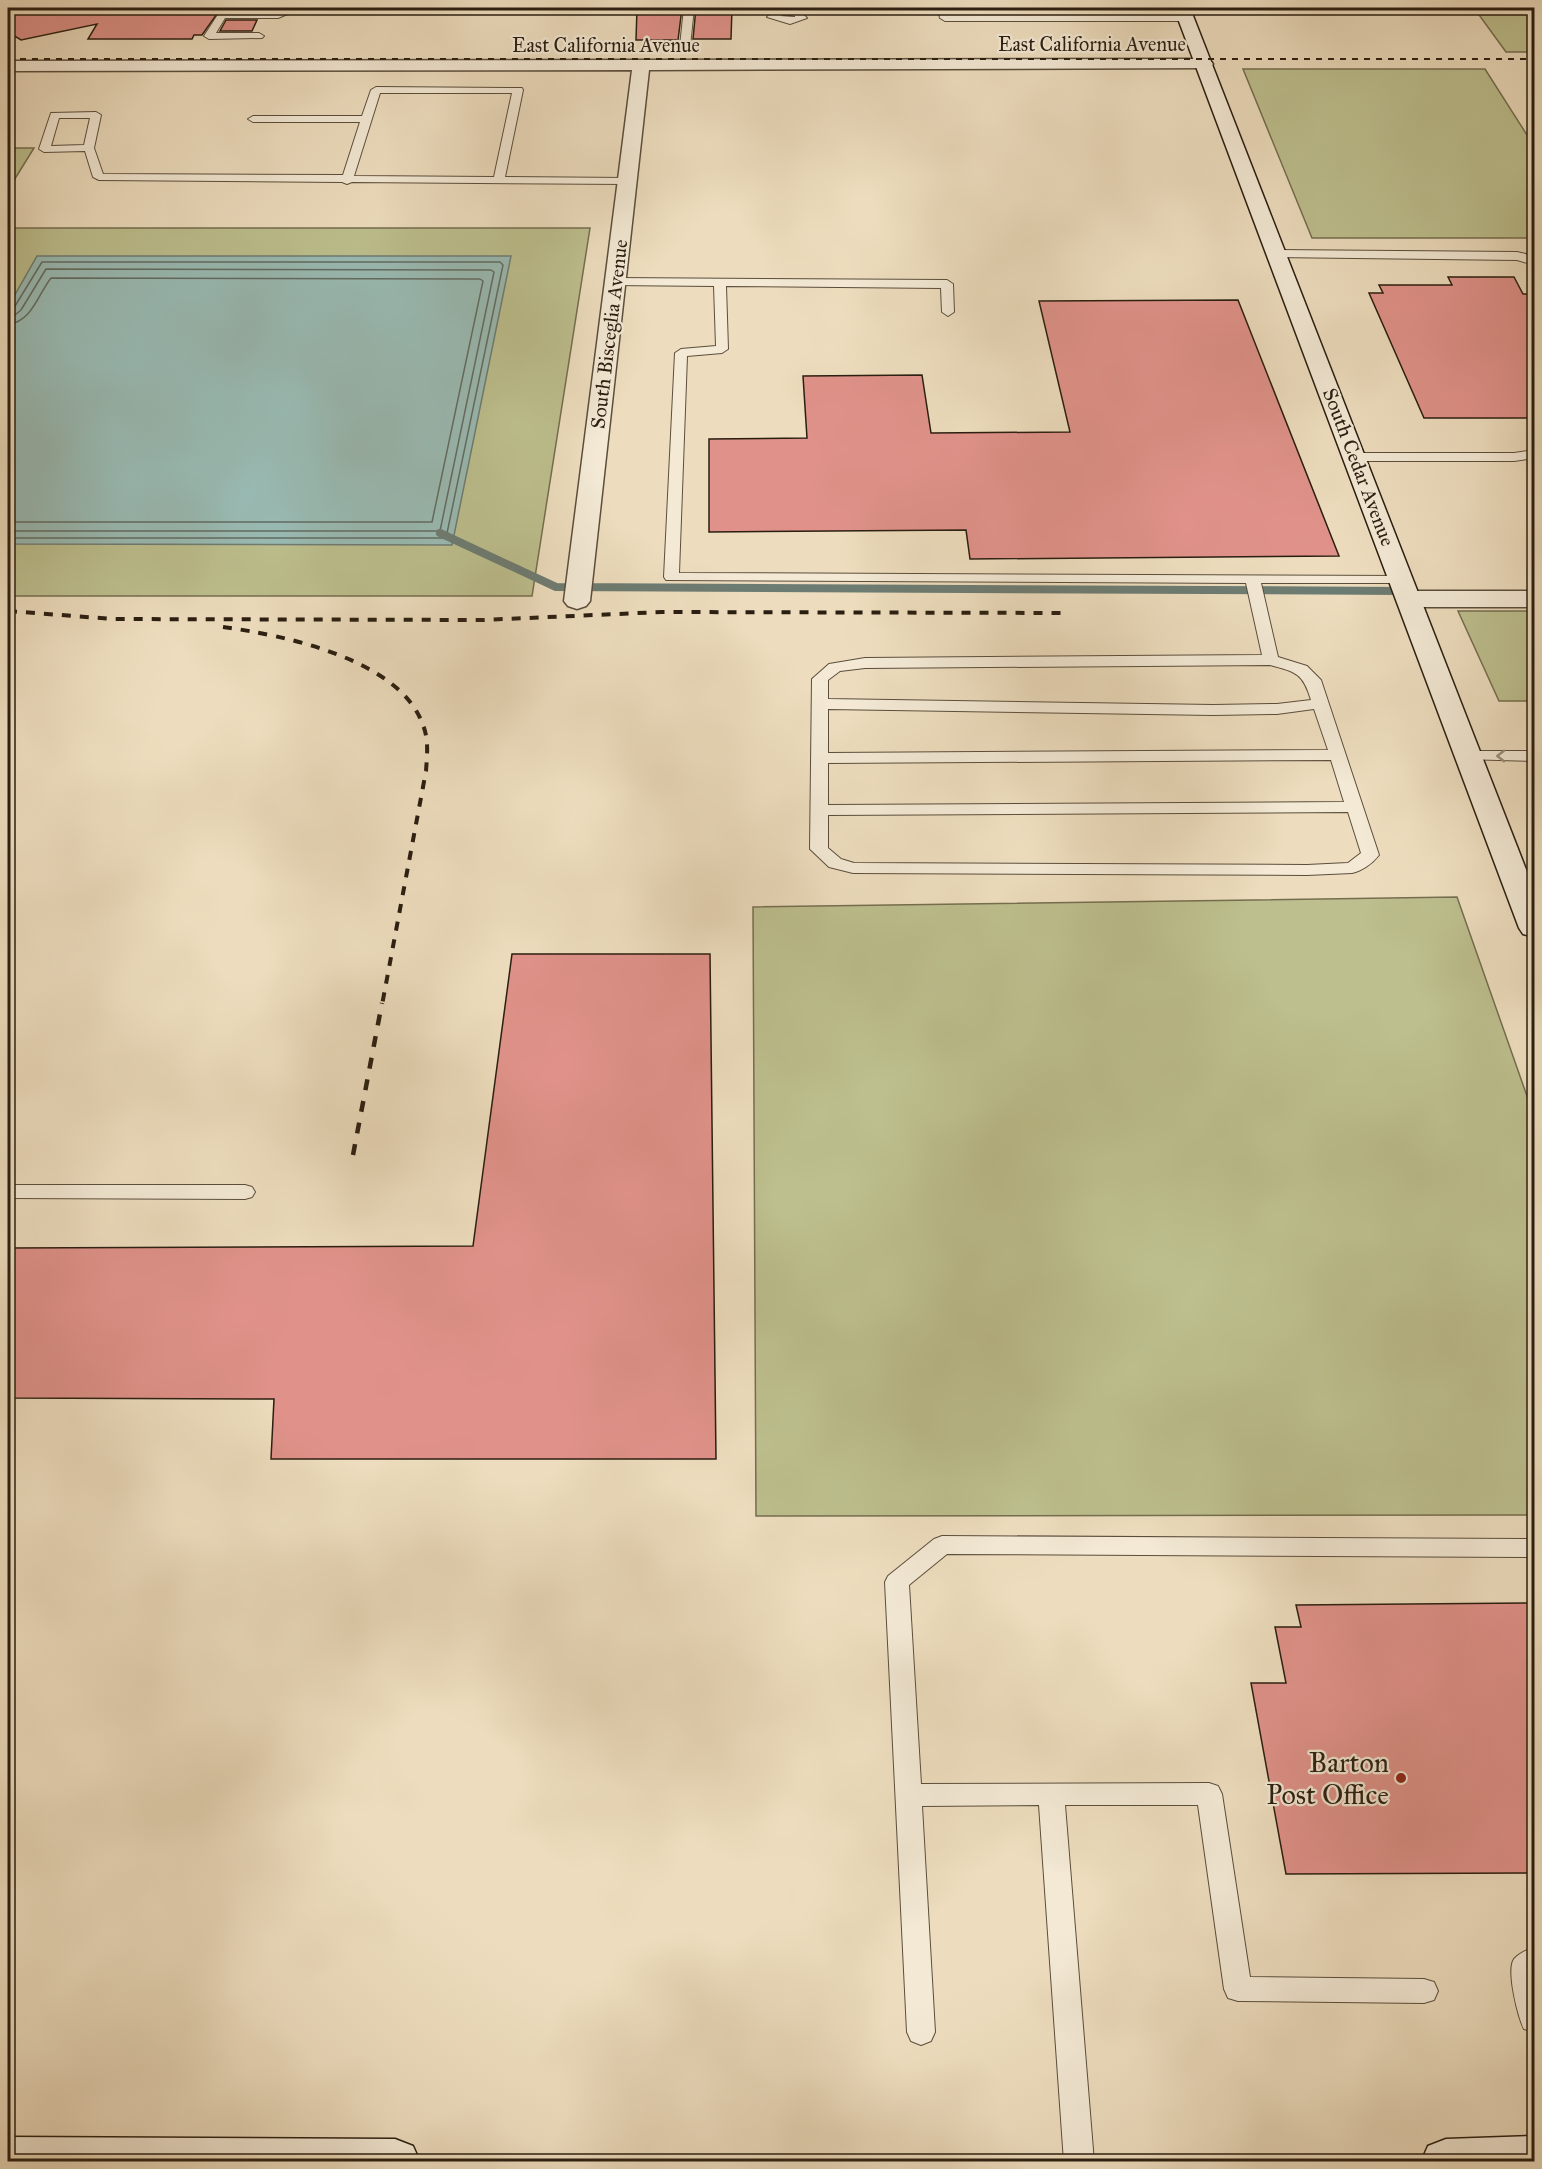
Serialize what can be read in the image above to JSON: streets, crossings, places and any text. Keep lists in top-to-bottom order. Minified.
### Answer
{"streets":{"street":["East California Avenue","South Bisceglia Avenue","South Cedar Avenue"]},"crossings":[["East California Avenue","South Bisceglia Avenue"],["East California Avenue","South Cedar Avenue"]],"places":["Barton Post Office"]}
